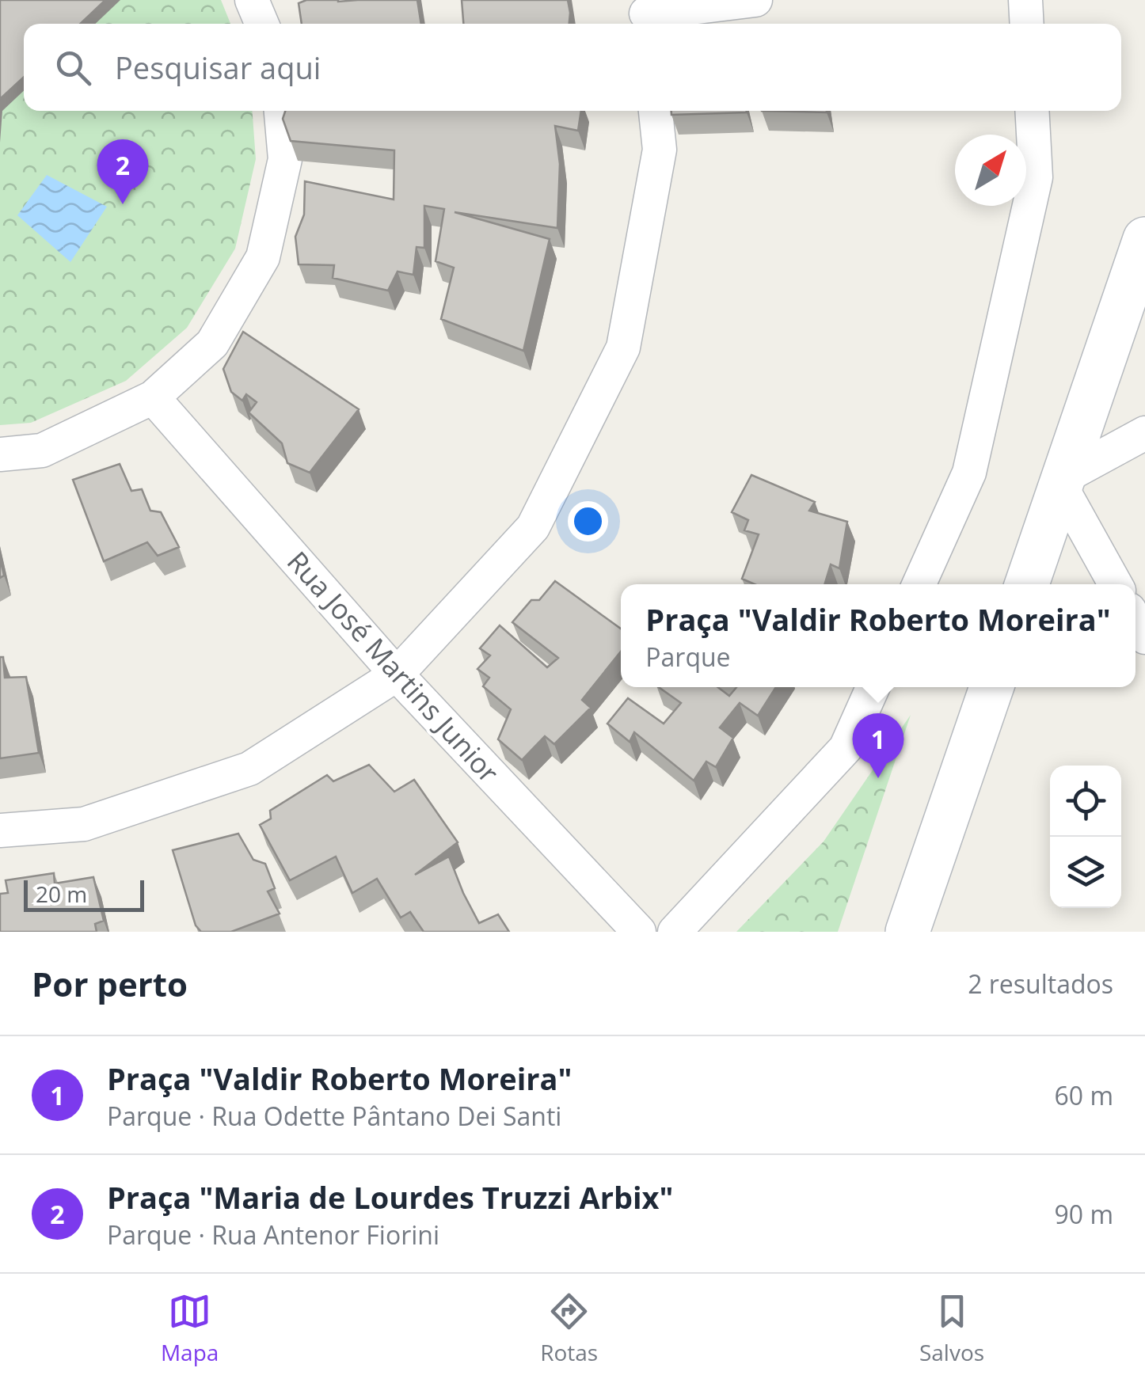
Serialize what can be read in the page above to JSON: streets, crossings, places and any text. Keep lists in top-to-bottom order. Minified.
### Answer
{"streets":{"street":["Rua José Martins Junior"]},"scale_bar":"20 m","north":"top right","page":{"search":"Pesquisar aqui","pins":["2","1"],"popup":["Praça \"Valdir Roberto Moreira\"","Parque"],"scale":"20 m","heading":["Por perto","2 resultados"],"list":[{"mark":"1","name":"Praça \"Valdir Roberto Moreira\"","note":"Parque · Rua Odette Pântano Dei Santi","value":"60 m"},{"mark":"2","name":"Praça \"Maria de Lourdes Truzzi Arbix\"","note":"Parque · Rua Antenor Fiorini","value":"90 m"}],"nav":["Mapa","Rotas","Salvos"]}}
